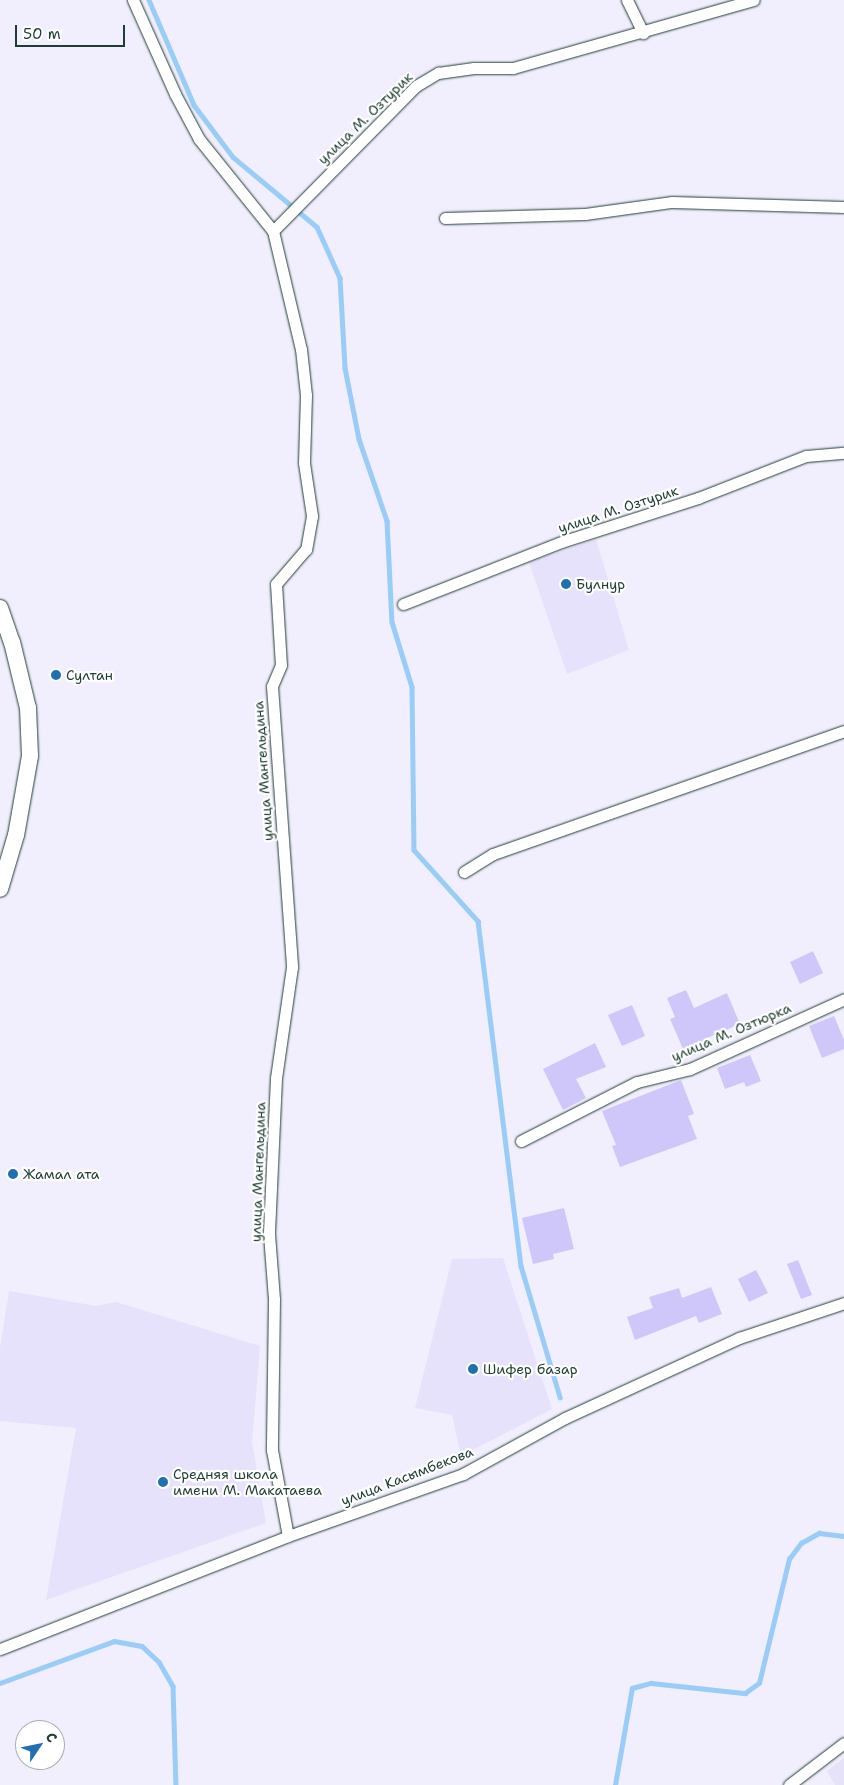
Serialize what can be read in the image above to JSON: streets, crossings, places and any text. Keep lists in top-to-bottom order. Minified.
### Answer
{"streets":{"street":["улица М. Озтурик","улица Мангельдина","улица М. Озтюрка","улица Касымбекова"]},"crossings":[["улица М. Озтурик","улица Мангельдина"],["улица Мангельдина","улица Касымбекова"]],"places":["Булнур","Султан","Жамал ата","Шифер базар","Средняя школа имени М. Макатаева"],"scale_bar":"50 m","north":"top right"}
